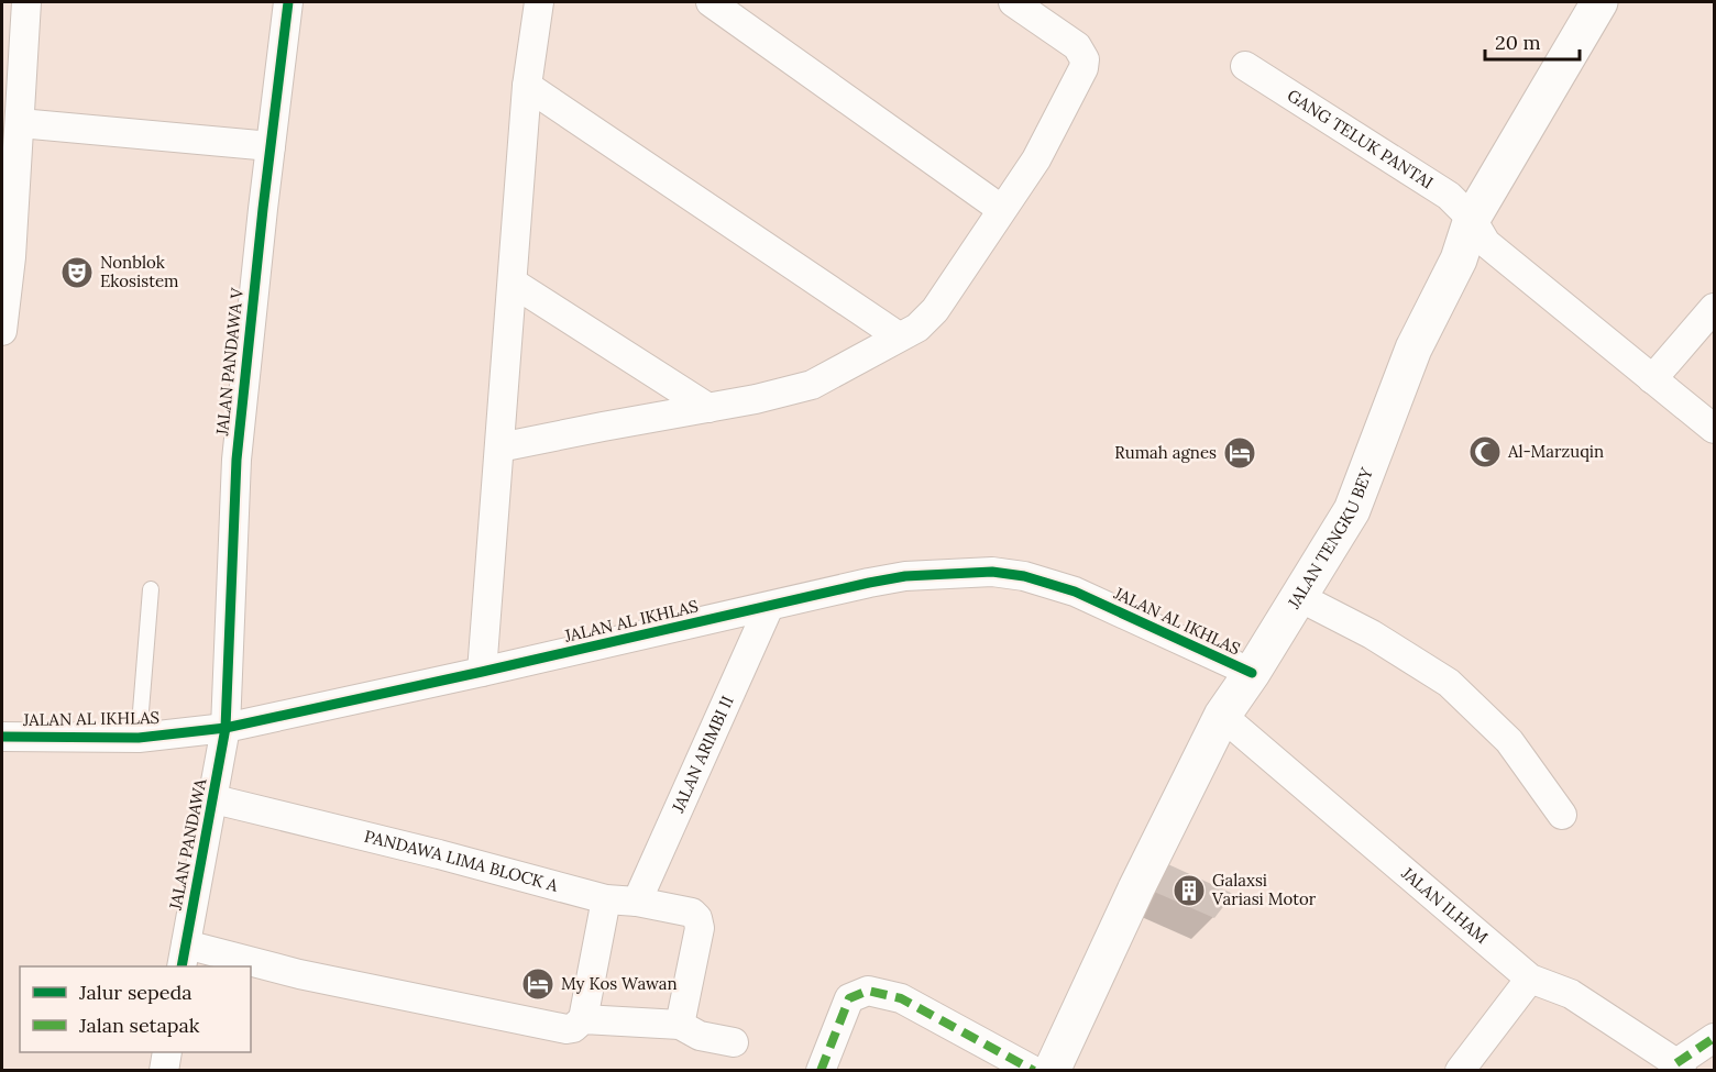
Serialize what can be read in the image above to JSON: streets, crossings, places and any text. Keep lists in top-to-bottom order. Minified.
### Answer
{"streets":{"main road":["JALAN TENGKU BEY"],"street":["GANG TELUK PANTAI","JALAN PANDAWA V","JALAN AL IKHLAS","JALAN ARIMBI II","JALAN PANDAWA","PANDAWA LIMA BLOCK A","JALAN ILHAM"]},"crossings":[["GANG TELUK PANTAI","JALAN TENGKU BEY"],["JALAN PANDAWA V","JALAN AL IKHLAS"],["JALAN PANDAWA V","JALAN PANDAWA"],["JALAN TENGKU BEY","JALAN AL IKHLAS"],["JALAN TENGKU BEY","JALAN ILHAM"],["JALAN AL IKHLAS","JALAN ARIMBI II"],["JALAN AL IKHLAS","JALAN PANDAWA"],["JALAN ARIMBI II","PANDAWA LIMA BLOCK A"],["JALAN PANDAWA","PANDAWA LIMA BLOCK A"]],"places":{"theatre":["Nonblok Ekosistem"],"mosque":["Al-Marzuqin"],"hotel":["Rumah agnes","My Kos Wawan"],"building":["Galaxsi Variasi Motor"]},"legend":["Jalur sepeda","Jalan setapak"],"scale_bar":"20 m"}
